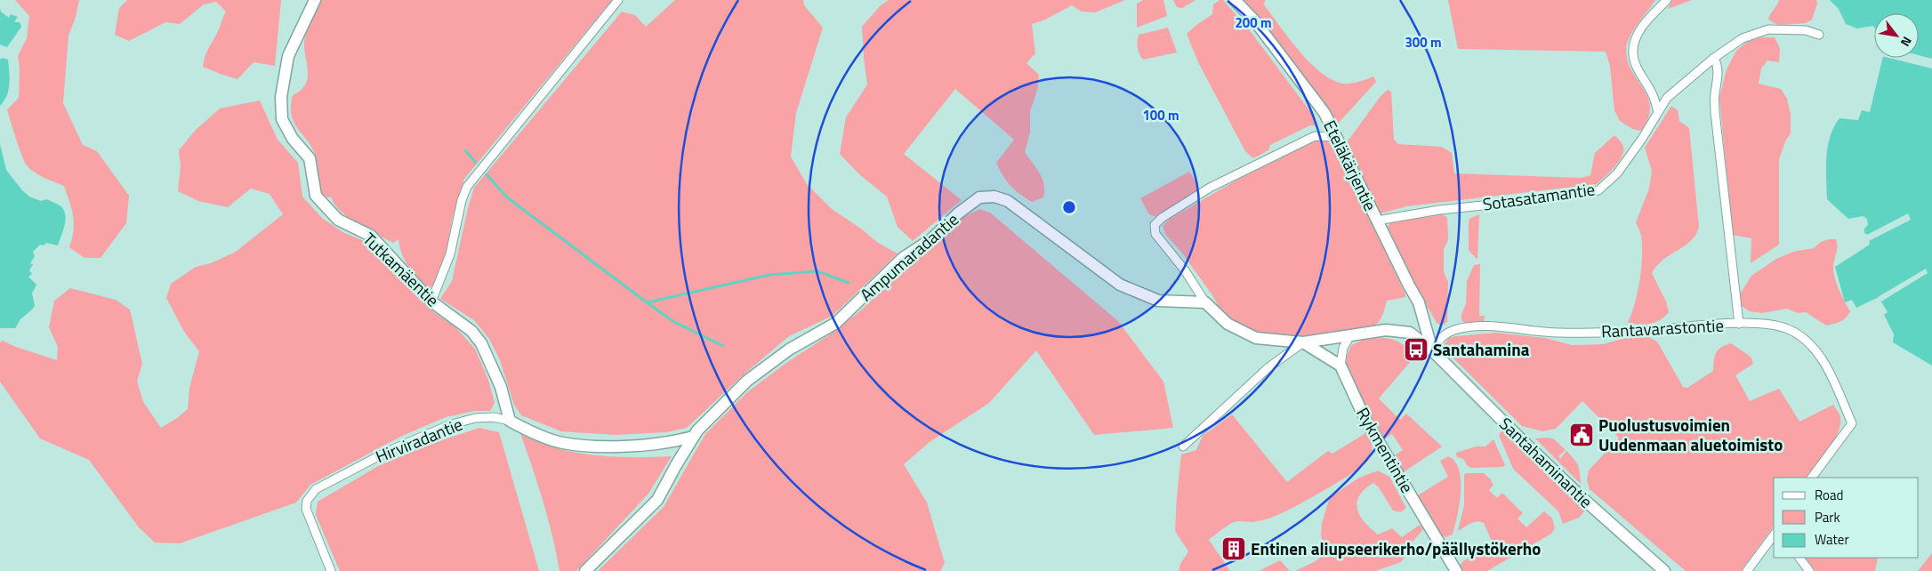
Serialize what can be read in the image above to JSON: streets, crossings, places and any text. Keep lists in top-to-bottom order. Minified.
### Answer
{"streets":{"street":["Eteläkärjentie","Sotasatamantie","Ampumaradantie","Tutkamäentie","Rantavarastontie","Hirviradantie","Rykmentintie","Santahaminantie"]},"crossings":[["Eteläkärjentie","Sotasatamantie"],["Eteläkärjentie","Rantavarastontie"],["Eteläkärjentie","Santahaminantie"],["Sotasatamantie","Rantavarastontie"],["Ampumaradantie","Hirviradantie"],["Tutkamäentie","Hirviradantie"],["Rantavarastontie","Santahaminantie"]],"places":{"bus stop":["Santahamina"],"public building":["Puolustusvoimien Uudenmaan aluetoimisto"],"building":["Entinen aliupseerikerho/päällystökerho"]},"legend":["Road","Park","Water"],"north":"bottom right","rings":["200 m","300 m","100 m"]}
